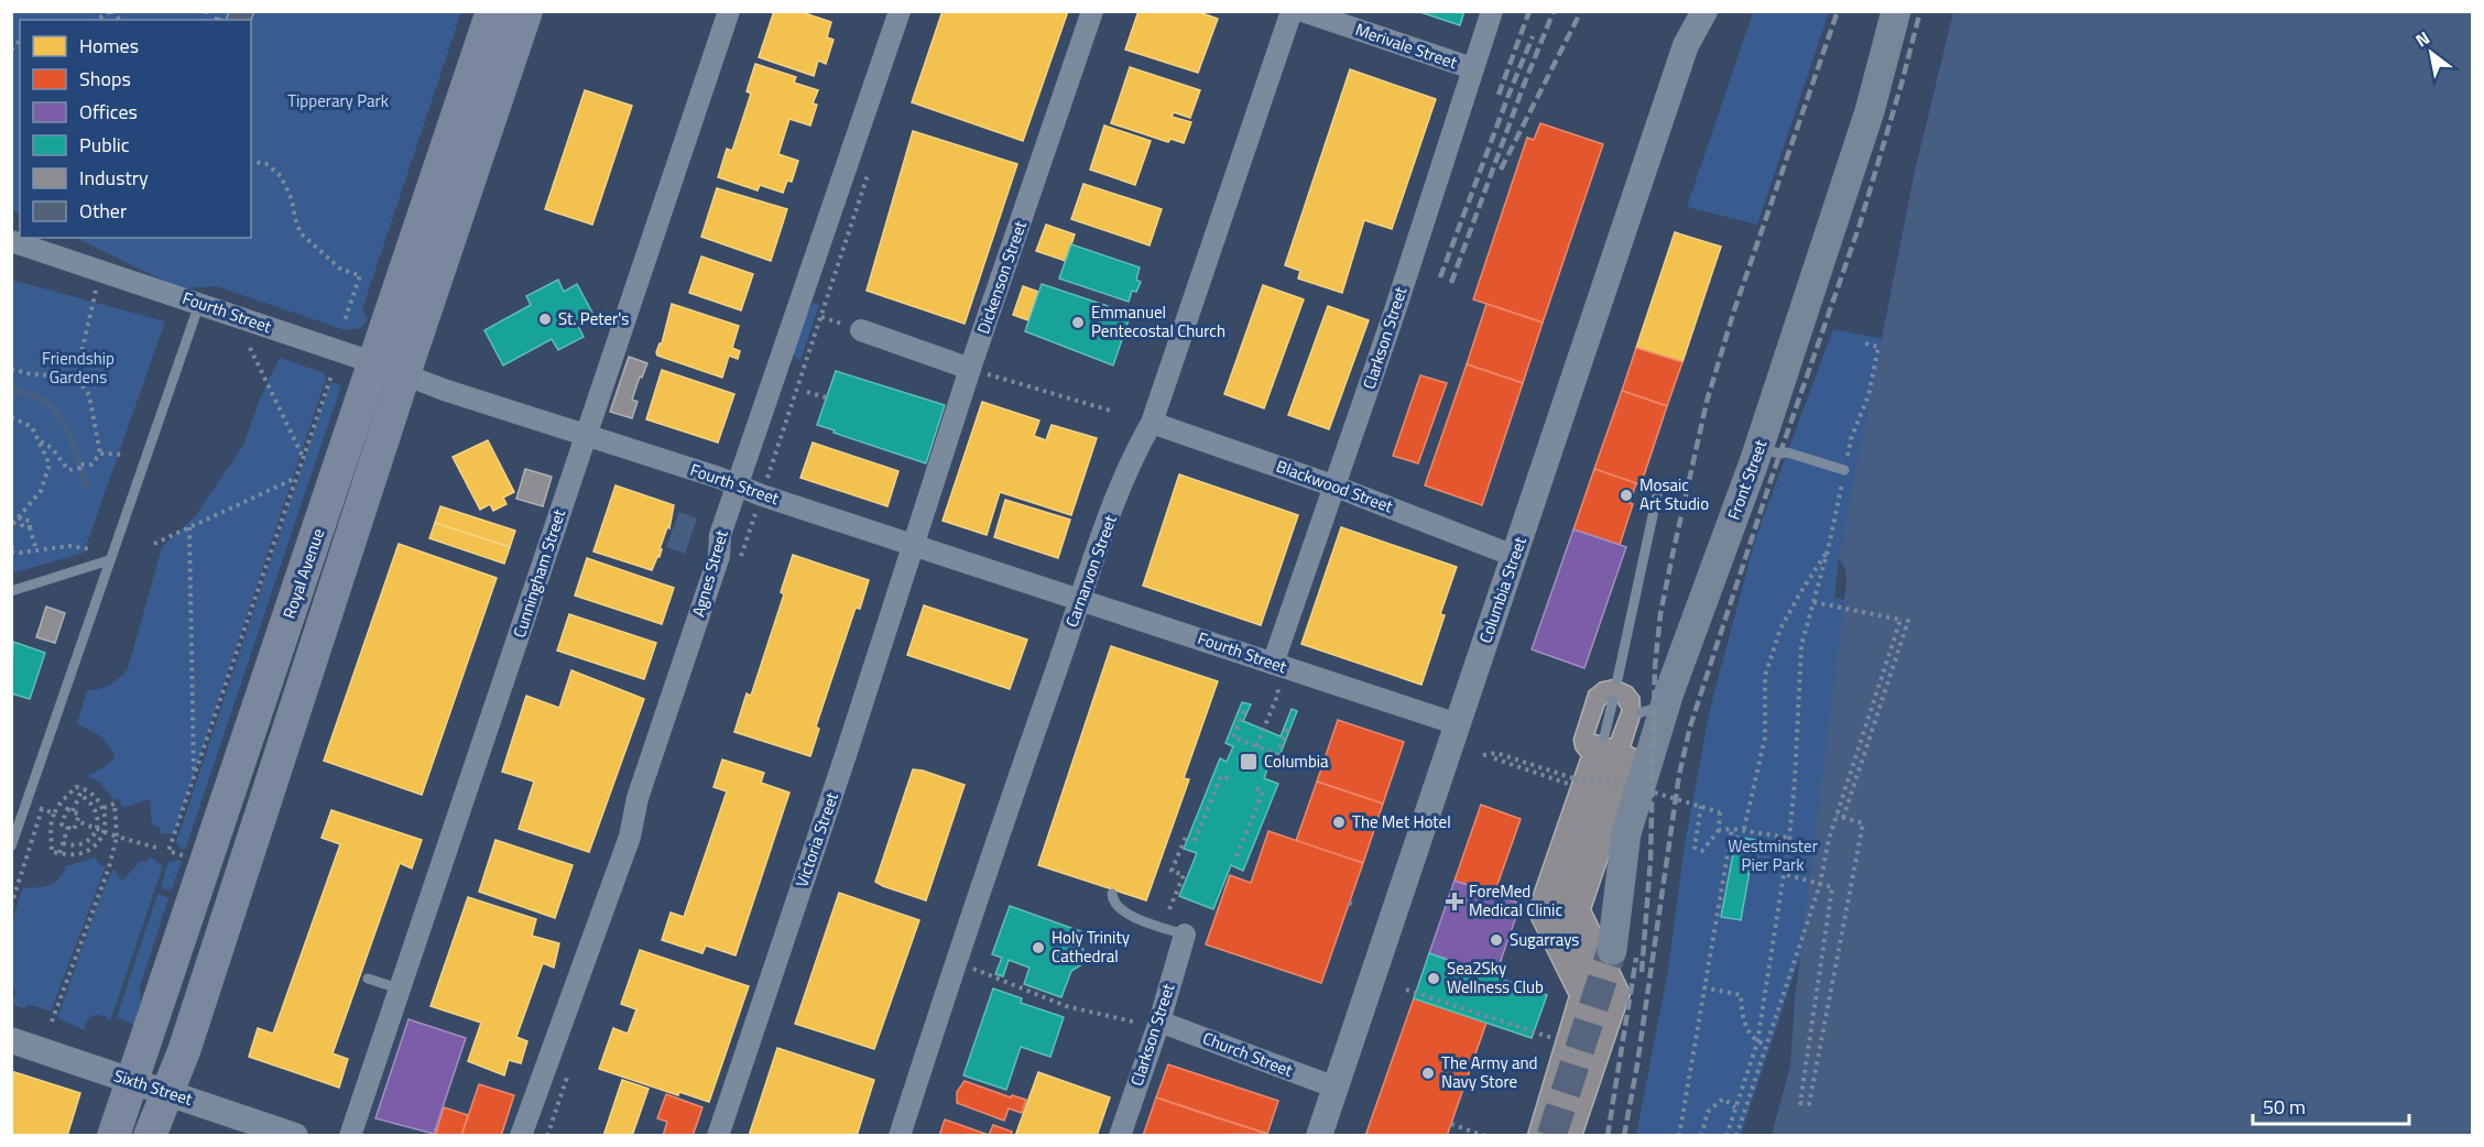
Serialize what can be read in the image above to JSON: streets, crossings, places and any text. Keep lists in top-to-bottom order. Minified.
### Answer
{"streets":{"main road":["Front Street","Royal Avenue"],"street":["Merivale Street","Dickenson Street","Fourth Street","Clarkson Street","Blackwood Street","Carnarvon Street","Cunningham Street","Agnes Street","Columbia Street","Victoria Street","Church Street","Sixth Street"]},"crossings":[["Merivale Street","Clarkson Street"],["Dickenson Street","Fourth Street"],["Dickenson Street","Victoria Street"],["Fourth Street","Clarkson Street"],["Fourth Street","Carnarvon Street"],["Fourth Street","Royal Avenue"],["Fourth Street","Cunningham Street"],["Fourth Street","Agnes Street"],["Fourth Street","Columbia Street"],["Fourth Street","Victoria Street"],["Clarkson Street","Blackwood Street"],["Clarkson Street","Church Street"],["Blackwood Street","Carnarvon Street"],["Blackwood Street","Columbia Street"],["Royal Avenue","Sixth Street"],["Columbia Street","Church Street"]],"parks":["Tipperary Park","Friendship Gardens","Westminster Pier Park"],"places":{"other":["St. Peter's","Emmanuel Pentecostal Church","Mosaic Art Studio","The Met Hotel","Sugarrays","Holy Trinity Cathedral","Sea2Sky Wellness Club","The Army and Navy Store"],"transit":["Columbia"],"health":["ForeMed Medical Clinic"]},"legend":["Homes","Shops","Offices","Public","Industry","Other"],"scale_bar":"50 m","north":"top left"}
